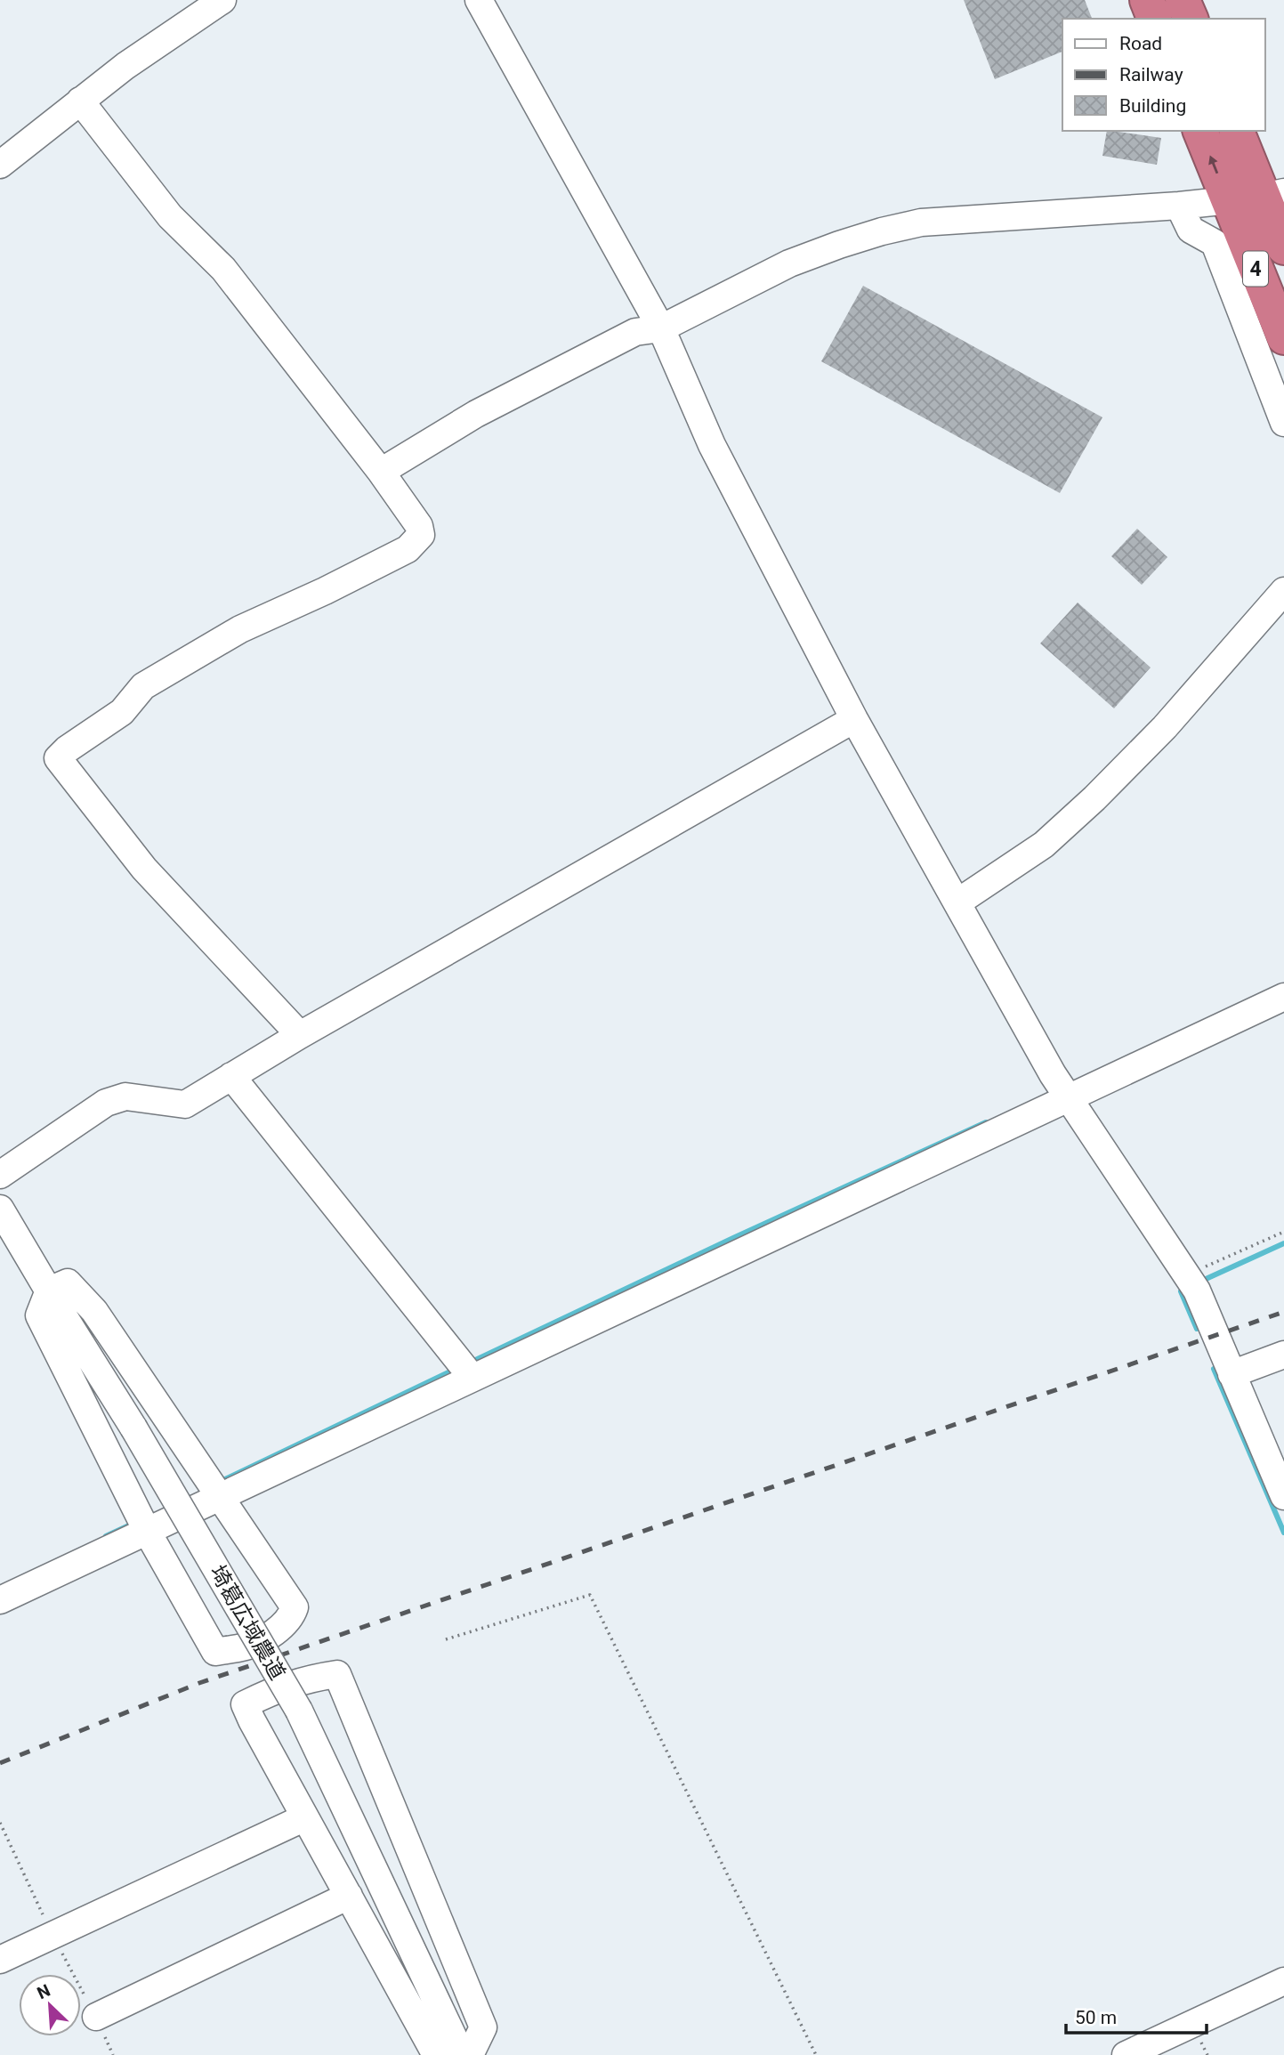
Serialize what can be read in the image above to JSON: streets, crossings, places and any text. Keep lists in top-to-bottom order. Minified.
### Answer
{"streets":{"highway":["4"],"street":["埼葛広域農道"]},"legend":["Road","Railway","Building"],"scale_bar":"50 m","north":"top left"}
